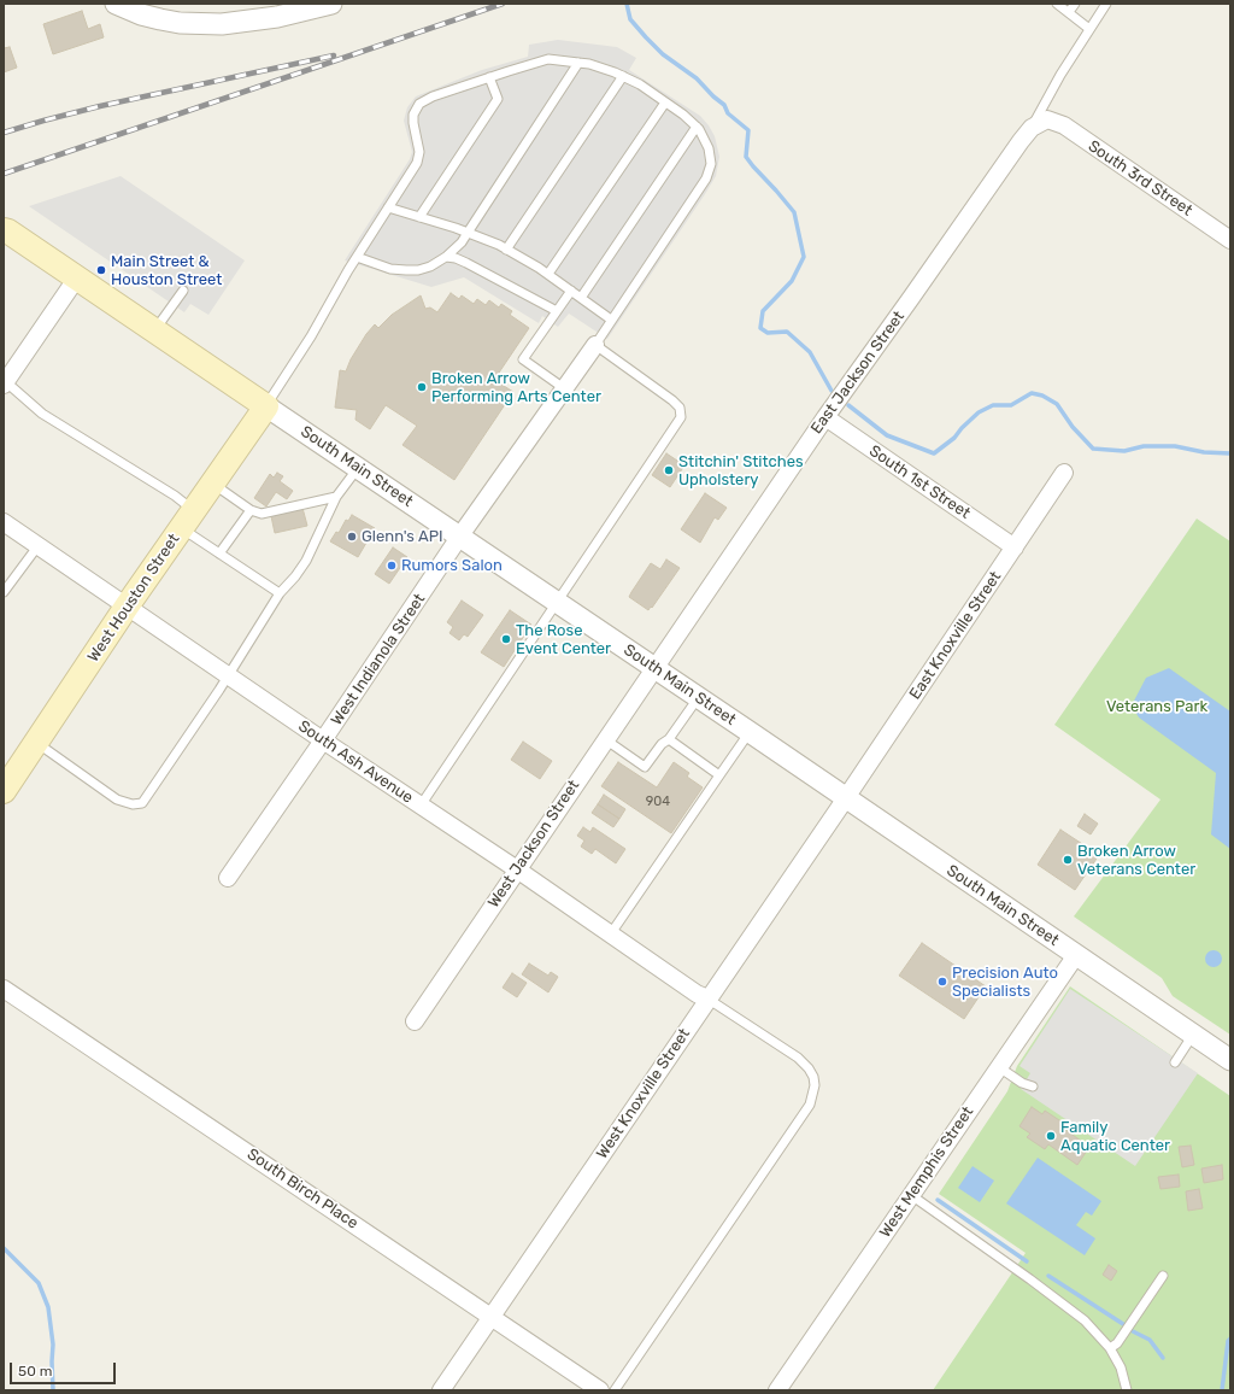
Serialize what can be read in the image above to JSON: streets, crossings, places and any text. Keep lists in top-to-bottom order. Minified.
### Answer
{"streets":{"main road":["South Main Street","West Houston Street"],"street":["South 3rd Street","East Jackson Street","South 1st Street","East Knoxville Street","West Indianola Street","South Ash Avenue","West Jackson Street","West Knoxville Street","West Memphis Street","South Birch Place"]},"crossings":[["South 3rd Street","East Jackson Street"],["East Jackson Street","South Main Street"],["East Jackson Street","South 1st Street"],["East Jackson Street","West Jackson Street"],["South Main Street","West Houston Street"],["South Main Street","East Knoxville Street"],["South Main Street","West Indianola Street"],["South Main Street","West Jackson Street"],["South Main Street","West Knoxville Street"],["South Main Street","West Memphis Street"],["South 1st Street","East Knoxville Street"],["West Houston Street","South Ash Avenue"],["East Knoxville Street","West Knoxville Street"],["West Indianola Street","South Ash Avenue"],["South Ash Avenue","West Jackson Street"],["South Ash Avenue","West Knoxville Street"],["West Knoxville Street","South Birch Place"]],"parks":["Veterans Park"],"places":["Main Street & Houston Street","Broken Arrow Performing Arts Center","Stitchin' Stitches Upholstery","Glenn's API","Rumors Salon","The Rose Event Center","Broken Arrow Veterans Center","Precision Auto Specialists","Family Aquatic Center"],"house_numbers":["904"],"scale_bar":"50 m"}
